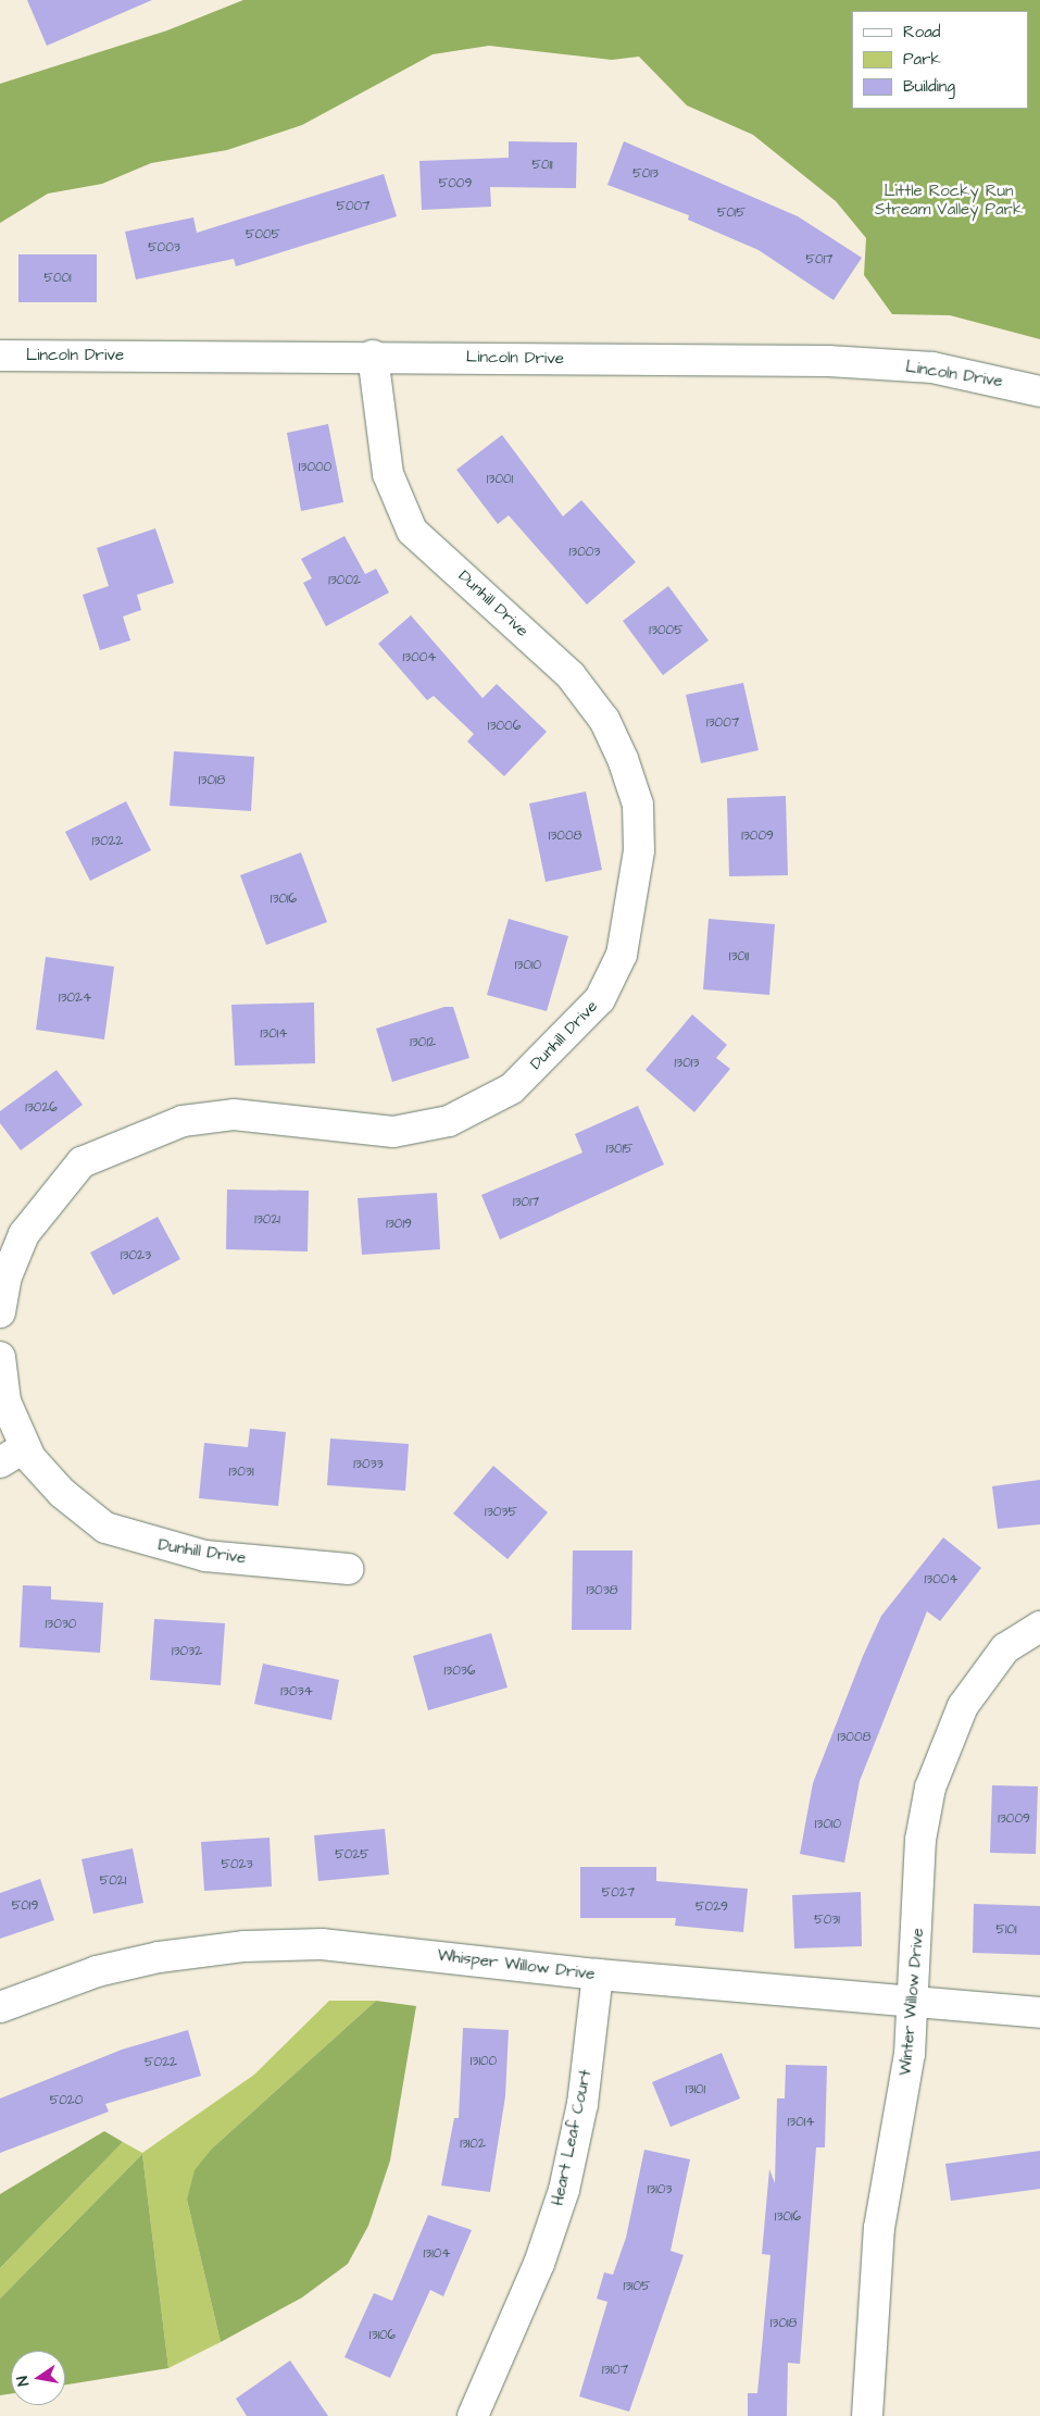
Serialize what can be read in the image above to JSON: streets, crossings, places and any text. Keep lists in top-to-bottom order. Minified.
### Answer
{"streets":{"street":["Lincoln Drive","Dunhill Drive","Whisper Willow Drive","Winter Willow Drive","Heart Leaf Court"]},"crossings":[["Lincoln Drive","Dunhill Drive"],["Whisper Willow Drive","Winter Willow Drive"],["Whisper Willow Drive","Heart Leaf Court"]],"parks":["Little Rocky Run Stream Valley Park"],"house_numbers":["5011","5013","5009","5007","5015","5005","5003","5017","5001","13000","13001","13003","13002","13005","13004","13007","13006","13018","13008","13009","13022","13016","13011","13010","13024","13014","13012","13013","13026","13015","13017","13021","13019","13023","13033","13031","13035","13004","13038","13030","13032","13036","13034","13008","13009","13010","5025","5023","5021","5027","5019","5029","5031","5101","13100","5022","13101","5020","13014","13102","13103","13016","13104","13105","13018","13106","13107"],"legend":["Road","Park","Building"],"north":"left"}
